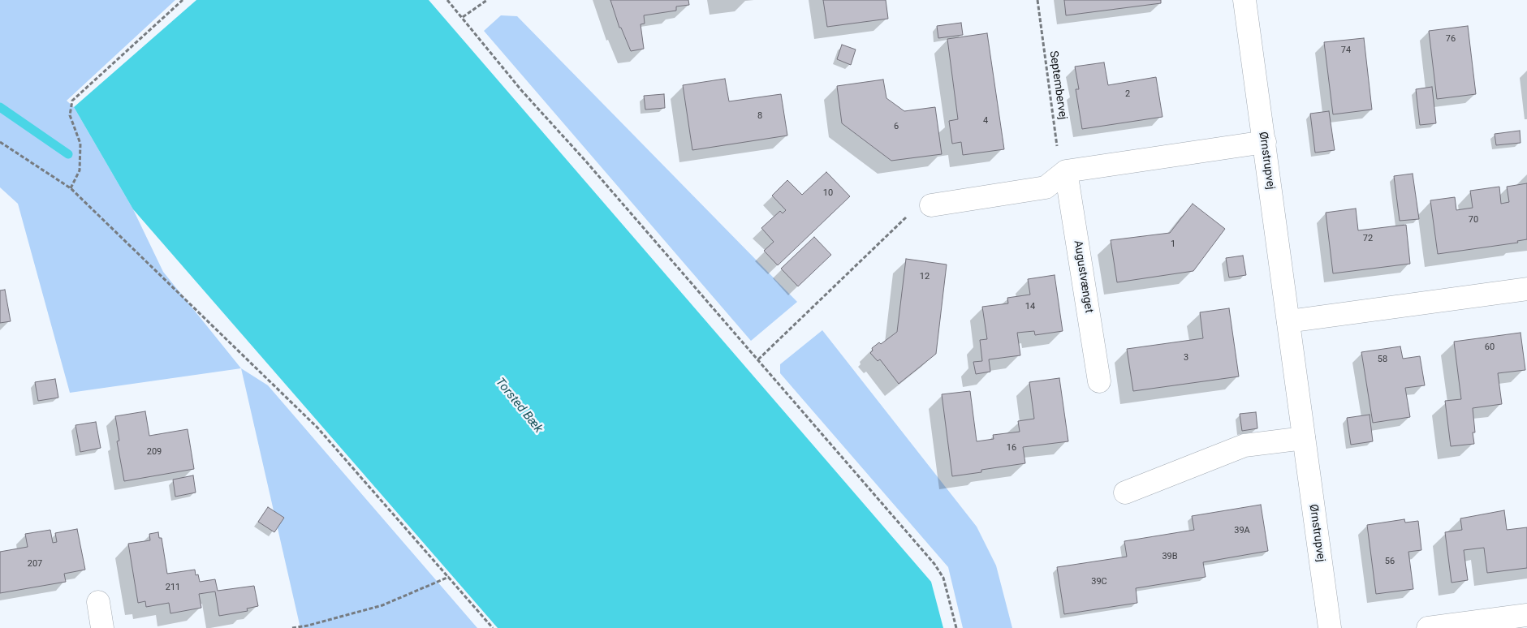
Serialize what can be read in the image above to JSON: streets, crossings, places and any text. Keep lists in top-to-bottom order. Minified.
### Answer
{"streets":{"street":["Ørnstrupvej","Augustvænget"],"path":["Septembervej"]},"crossings":[["Septembervej","Augustvænget"]],"water":["Torsted Bæk"],"house_numbers":["76","74","2","8","4","6","10","70","72","1","12","14","60","3","58","16","209","39A","39B","56","207","39C","211"]}
